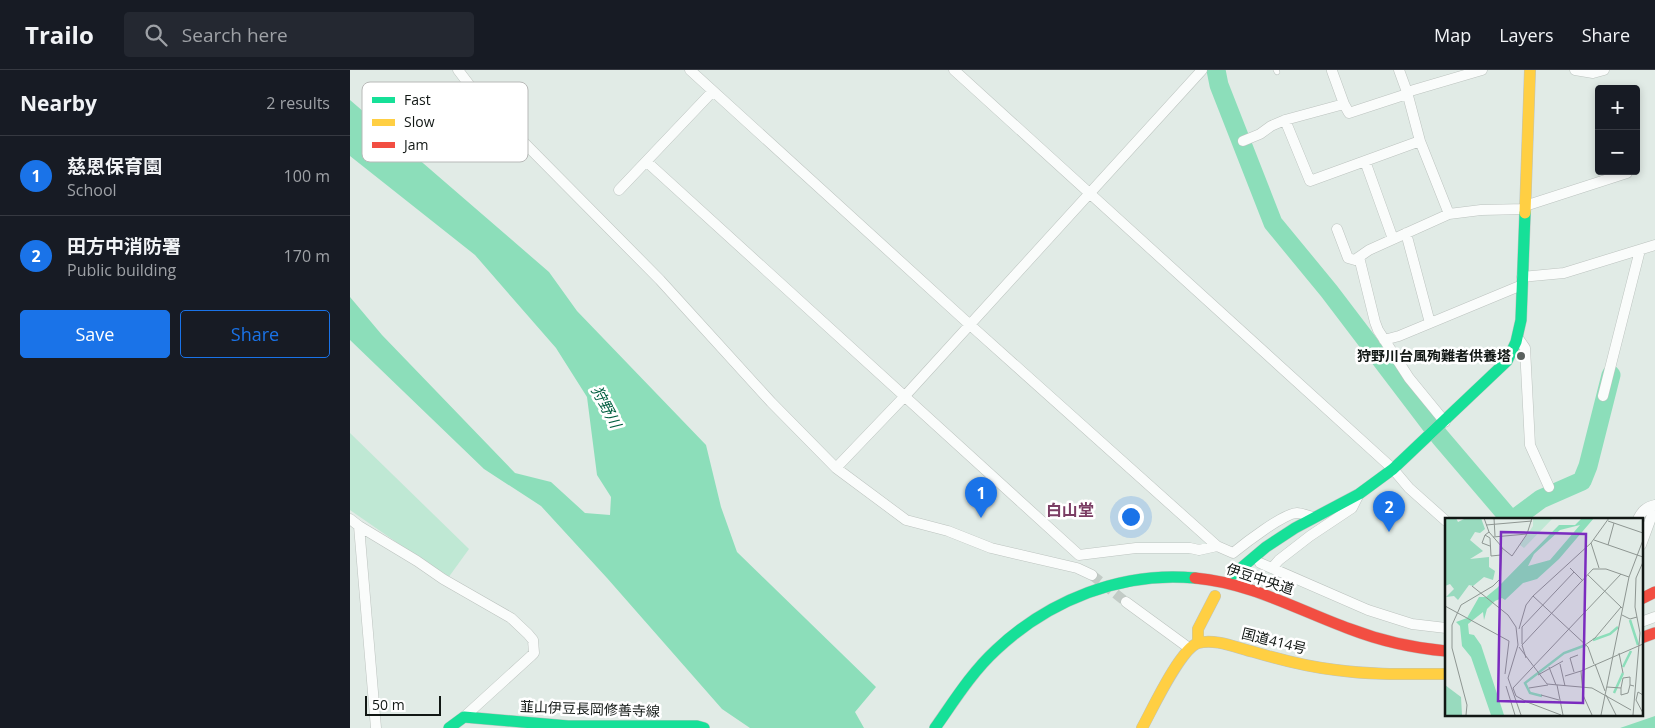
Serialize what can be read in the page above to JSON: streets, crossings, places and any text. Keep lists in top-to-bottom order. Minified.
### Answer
{"streets":{"main road":["伊豆中央道","国道414号","韮山伊豆長岡修善寺線"]},"districts":["白山堂"],"water":["狩野川"],"places":["狩野川台風殉難者供養塔"],"legend":["Fast","Slow","Jam"],"scale_bar":"50 m","page":{"header":"Trailo","search":"Search here","nav":["Map","Layers","Share"],"heading":["Nearby","2 results"],"map_buttons":["+","−"],"list":[{"mark":"1","name":"慈恩保育園","note":"School","value":"100 m"},{"mark":"2","name":"田方中消防署","note":"Public building","value":"170 m"}],"buttons":["Save","Share"],"pins":["1","2"],"scale":"50 m"}}
